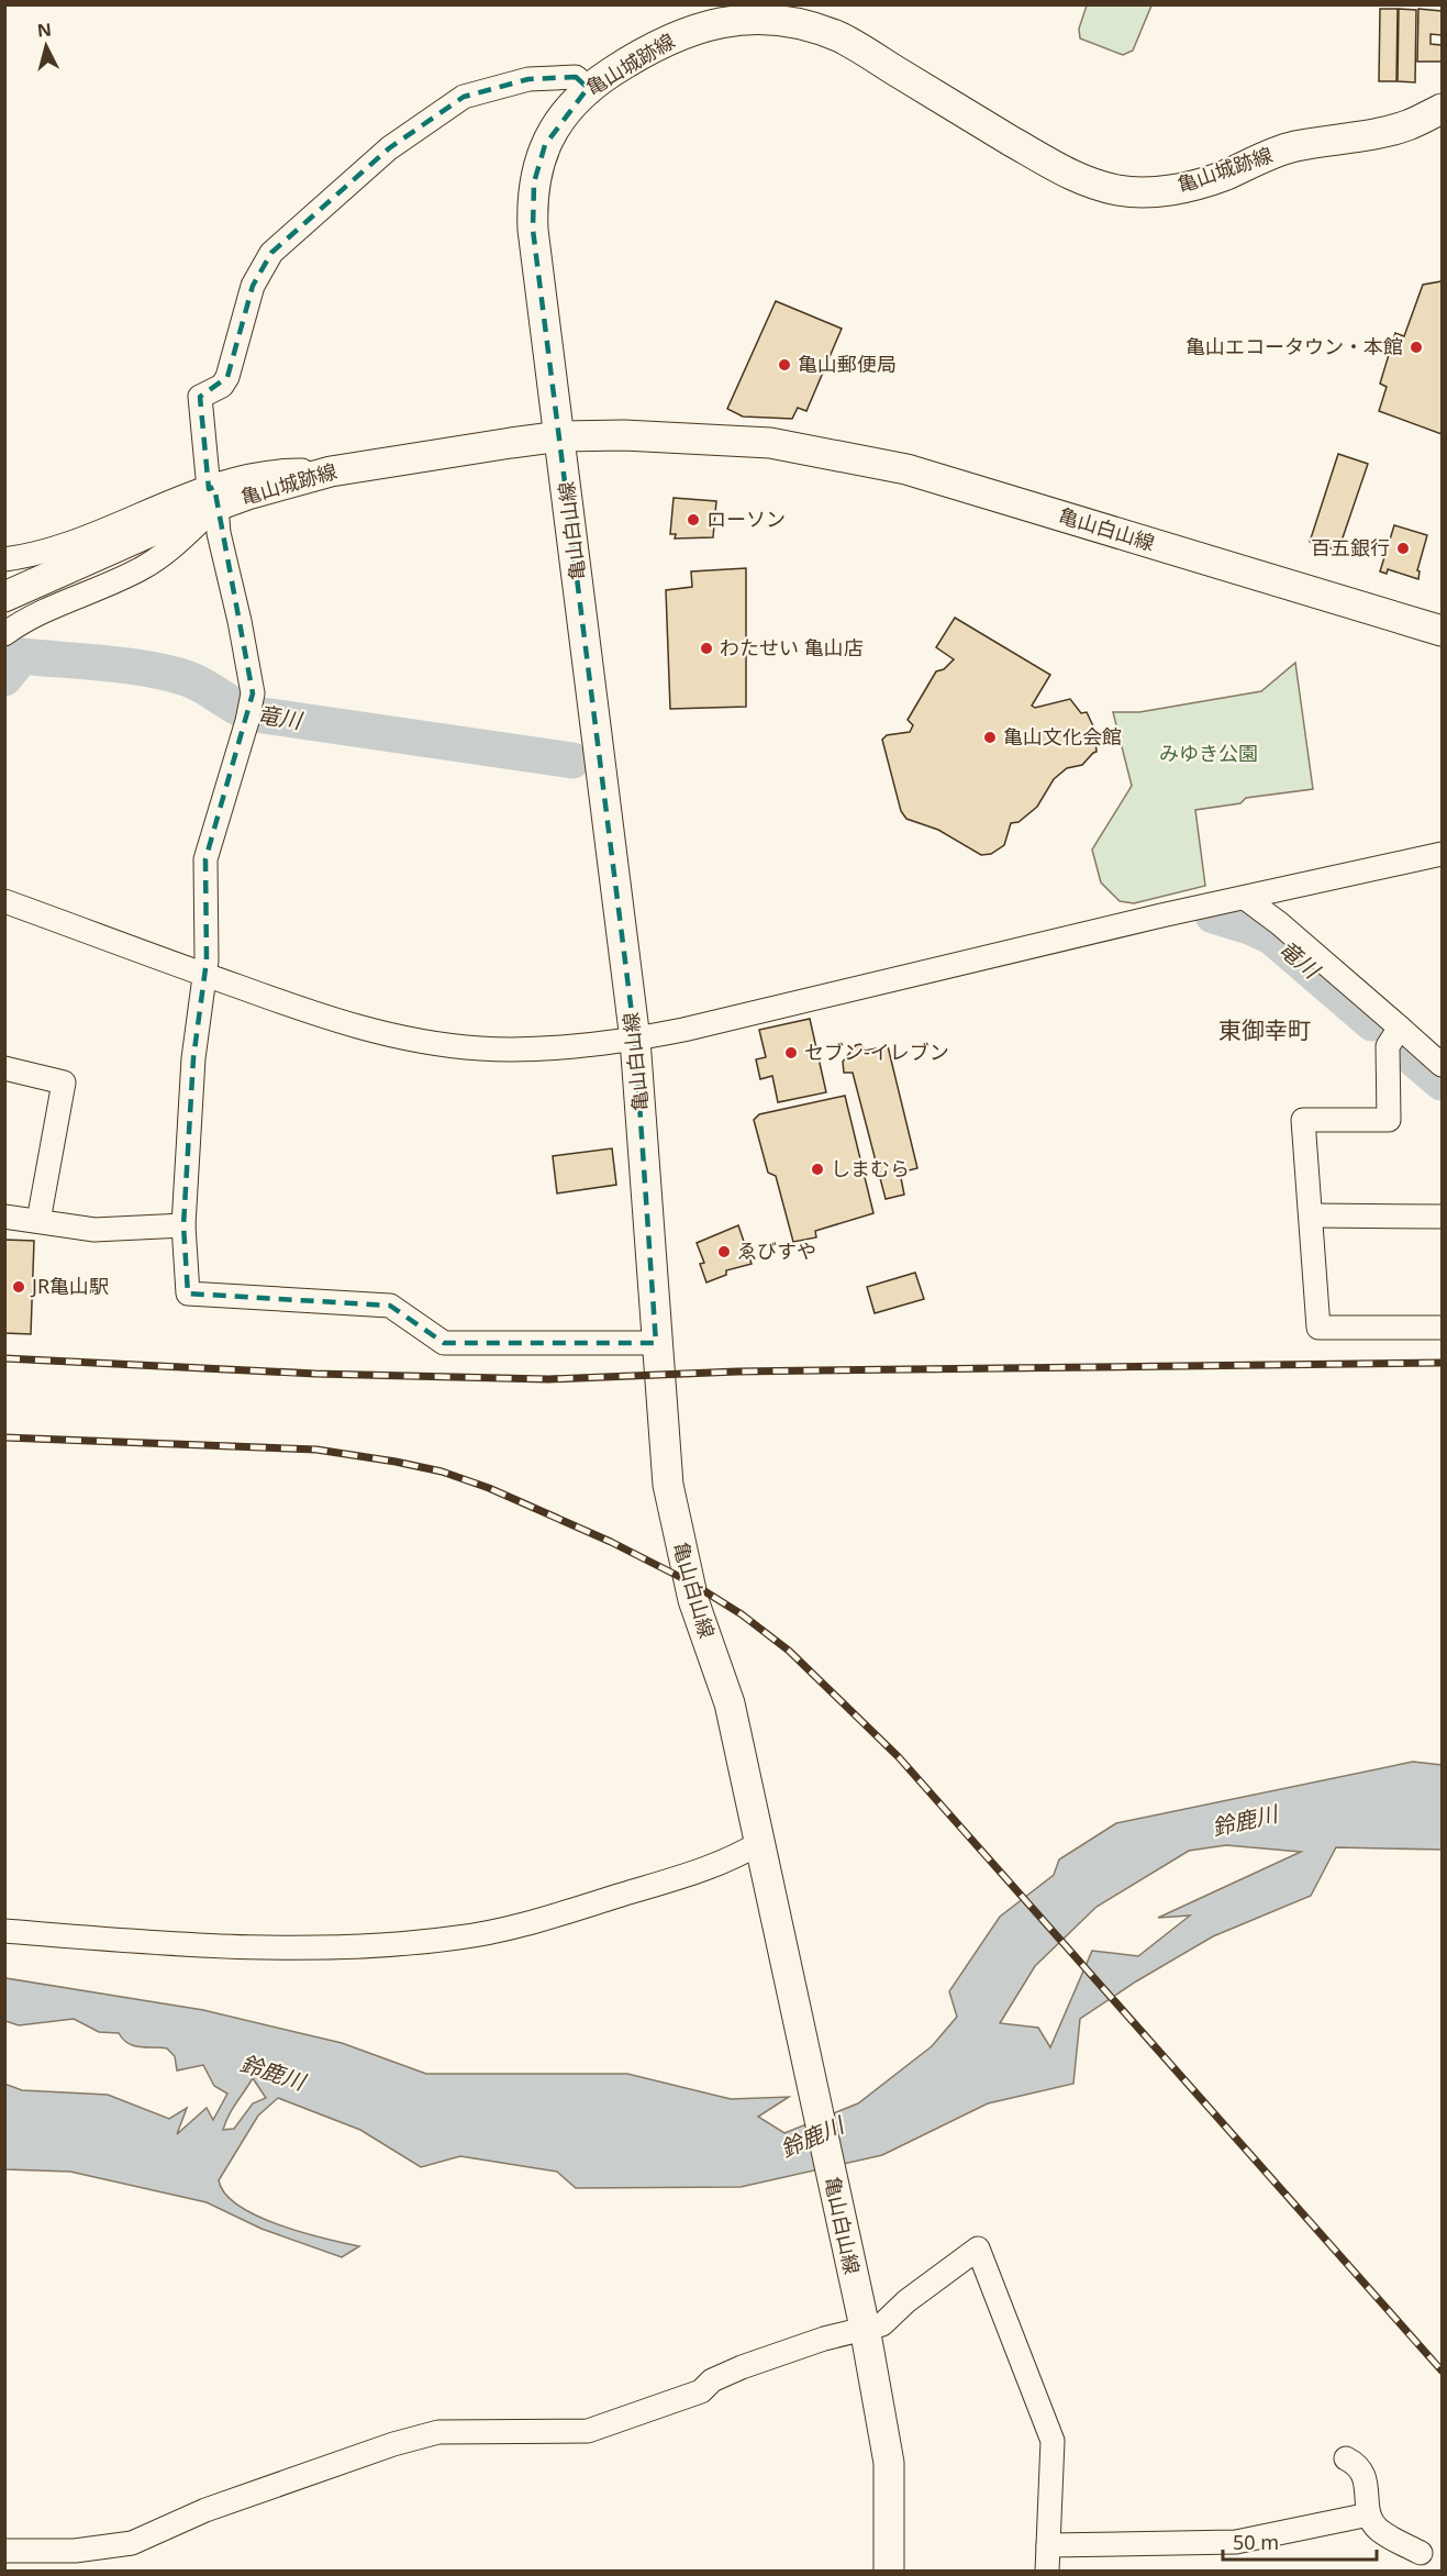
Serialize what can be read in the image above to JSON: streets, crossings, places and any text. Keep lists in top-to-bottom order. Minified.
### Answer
{"streets":{"main road":["亀山城跡線","亀山白山線"]},"crossings":[["亀山城跡線","亀山白山線"]],"districts":["東御幸町"],"water":["竜川","鈴鹿川"],"parks":["みゆき公園"],"places":["亀山エコータウン・本館","亀山郵便局","ローソン","百五銀行","わたせい 亀山店","亀山文化会館","セブン-イレブン","しまむら","ゑびすや","JR亀山駅"],"scale_bar":"50 m","north":"top"}
